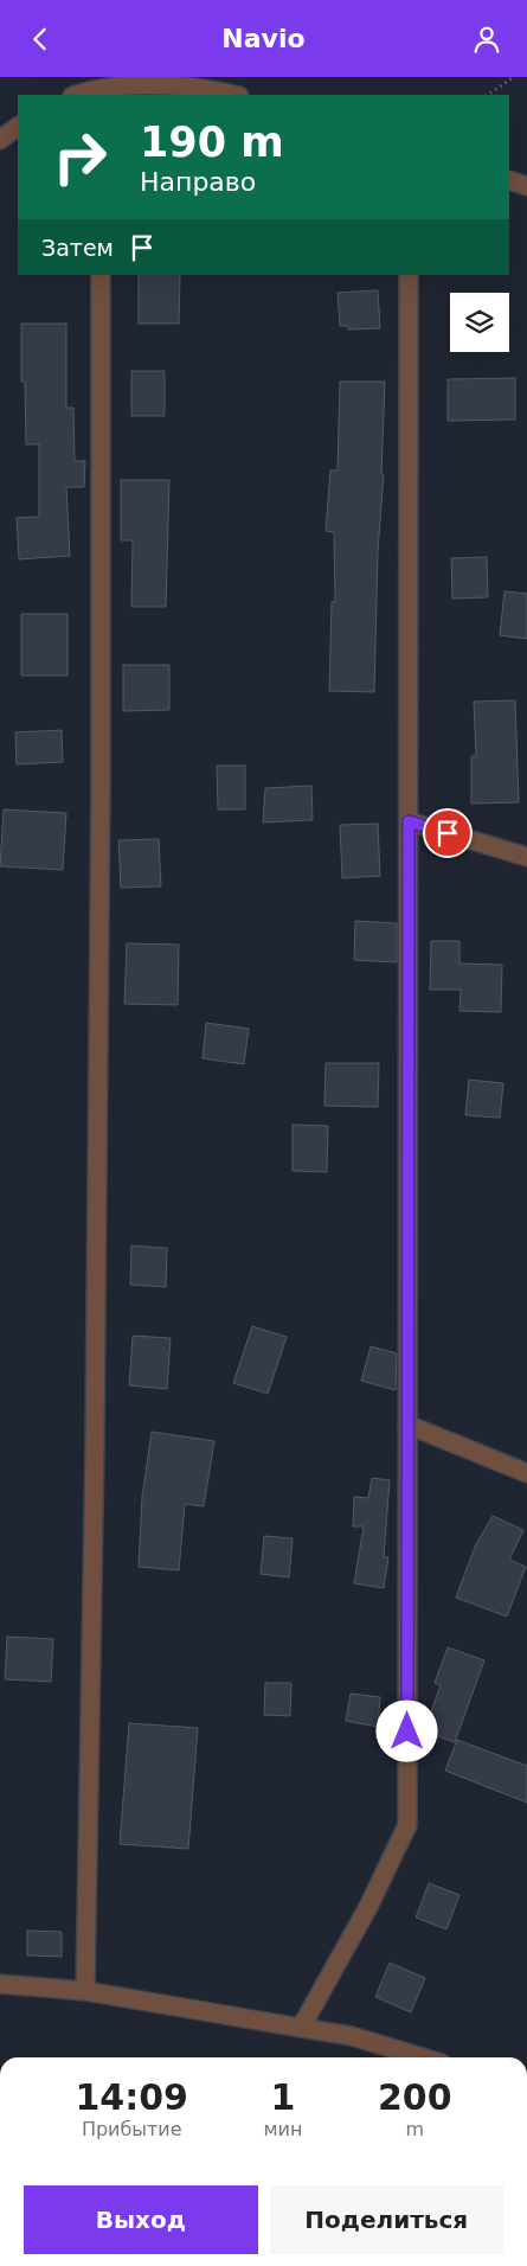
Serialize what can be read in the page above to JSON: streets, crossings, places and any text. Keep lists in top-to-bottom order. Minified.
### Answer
{"page":{"header":"Navio","turn":["190 m","Направо"],"then":"Затем","eta":["14:09","Прибытие","1","мин","200","m"],"buttons":["Выход","Поделиться"]}}
